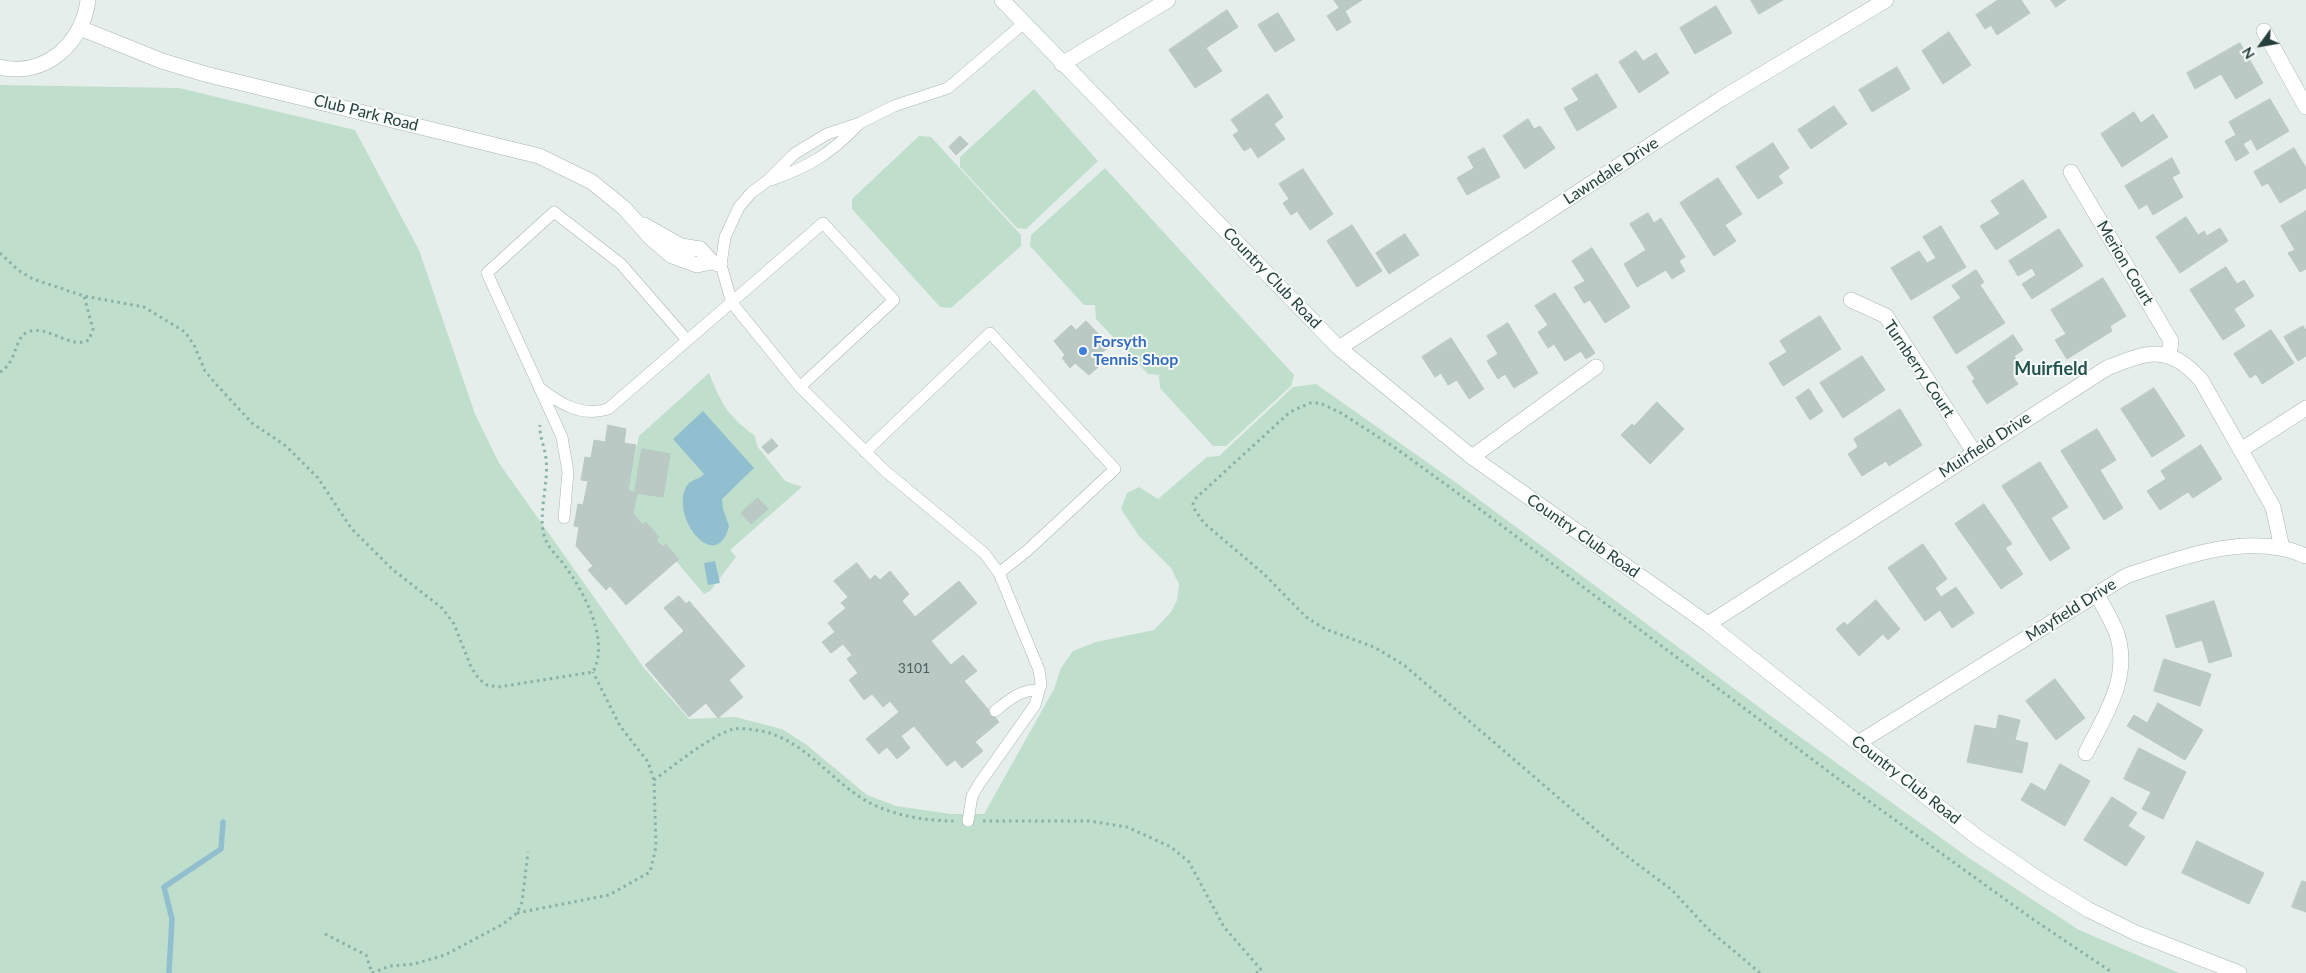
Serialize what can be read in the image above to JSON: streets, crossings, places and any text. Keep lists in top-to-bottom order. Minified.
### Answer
{"streets":{"street":["Club Park Road","Lawndale Drive","Merion Court","Country Club Road","Turnberry Court","Muirfield Drive","Mayfield Drive"]},"crossings":[["Lawndale Drive","Country Club Road"],["Merion Court","Muirfield Drive"],["Country Club Road","Muirfield Drive"],["Country Club Road","Mayfield Drive"],["Turnberry Court","Muirfield Drive"]],"districts":["Muirfield"],"places":["Forsyth Tennis Shop"],"house_numbers":["3101"],"north":"bottom left"}
